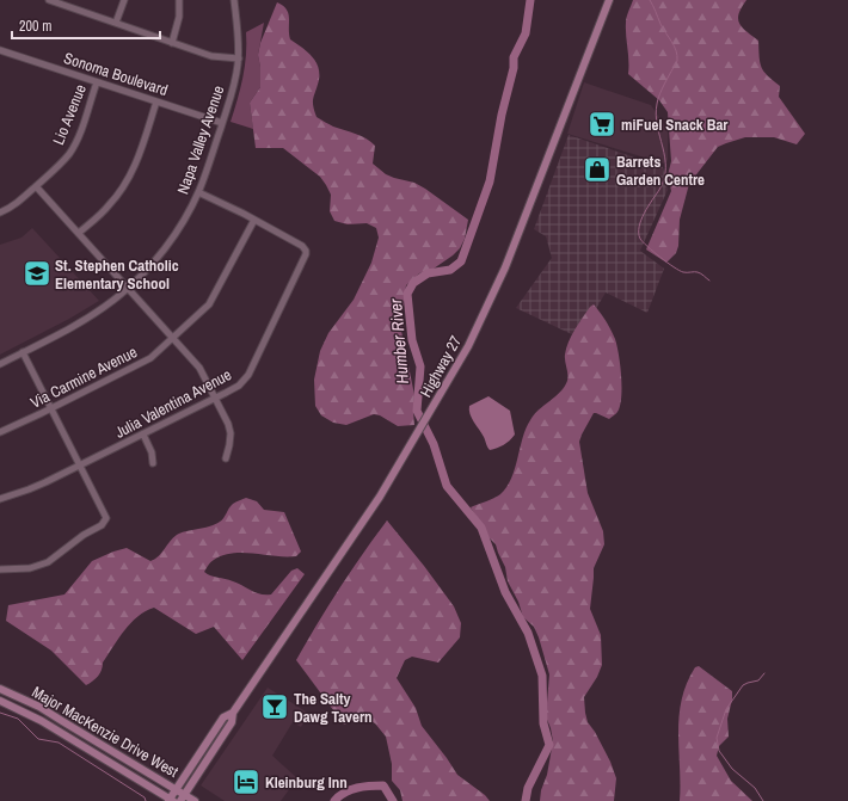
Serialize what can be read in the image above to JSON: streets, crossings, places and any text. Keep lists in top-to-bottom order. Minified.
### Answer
{"streets":{"main road":["Highway 27","Major MacKenzie Drive West"],"street":["Sonoma Boulevard","Lio Avenue","Napa Valley Avenue","Via Carmine Avenue","Julia Valentina Avenue"]},"crossings":[["Sonoma Boulevard","Lio Avenue"],["Sonoma Boulevard","Napa Valley Avenue"],["Napa Valley Avenue","Julia Valentina Avenue"],["Highway 27","Major MacKenzie Drive West"],["Via Carmine Avenue","Julia Valentina Avenue"]],"water":["Humber River"],"places":{"supermarket":["miFuel Snack Bar"],"shop":["Barrets Garden Centre"],"school or university":["St. Stephen Catholic Elementary School"],"bar":["The Salty Dawg Tavern"],"hotel":["Kleinburg Inn"]},"scale_bar":"200 m"}
